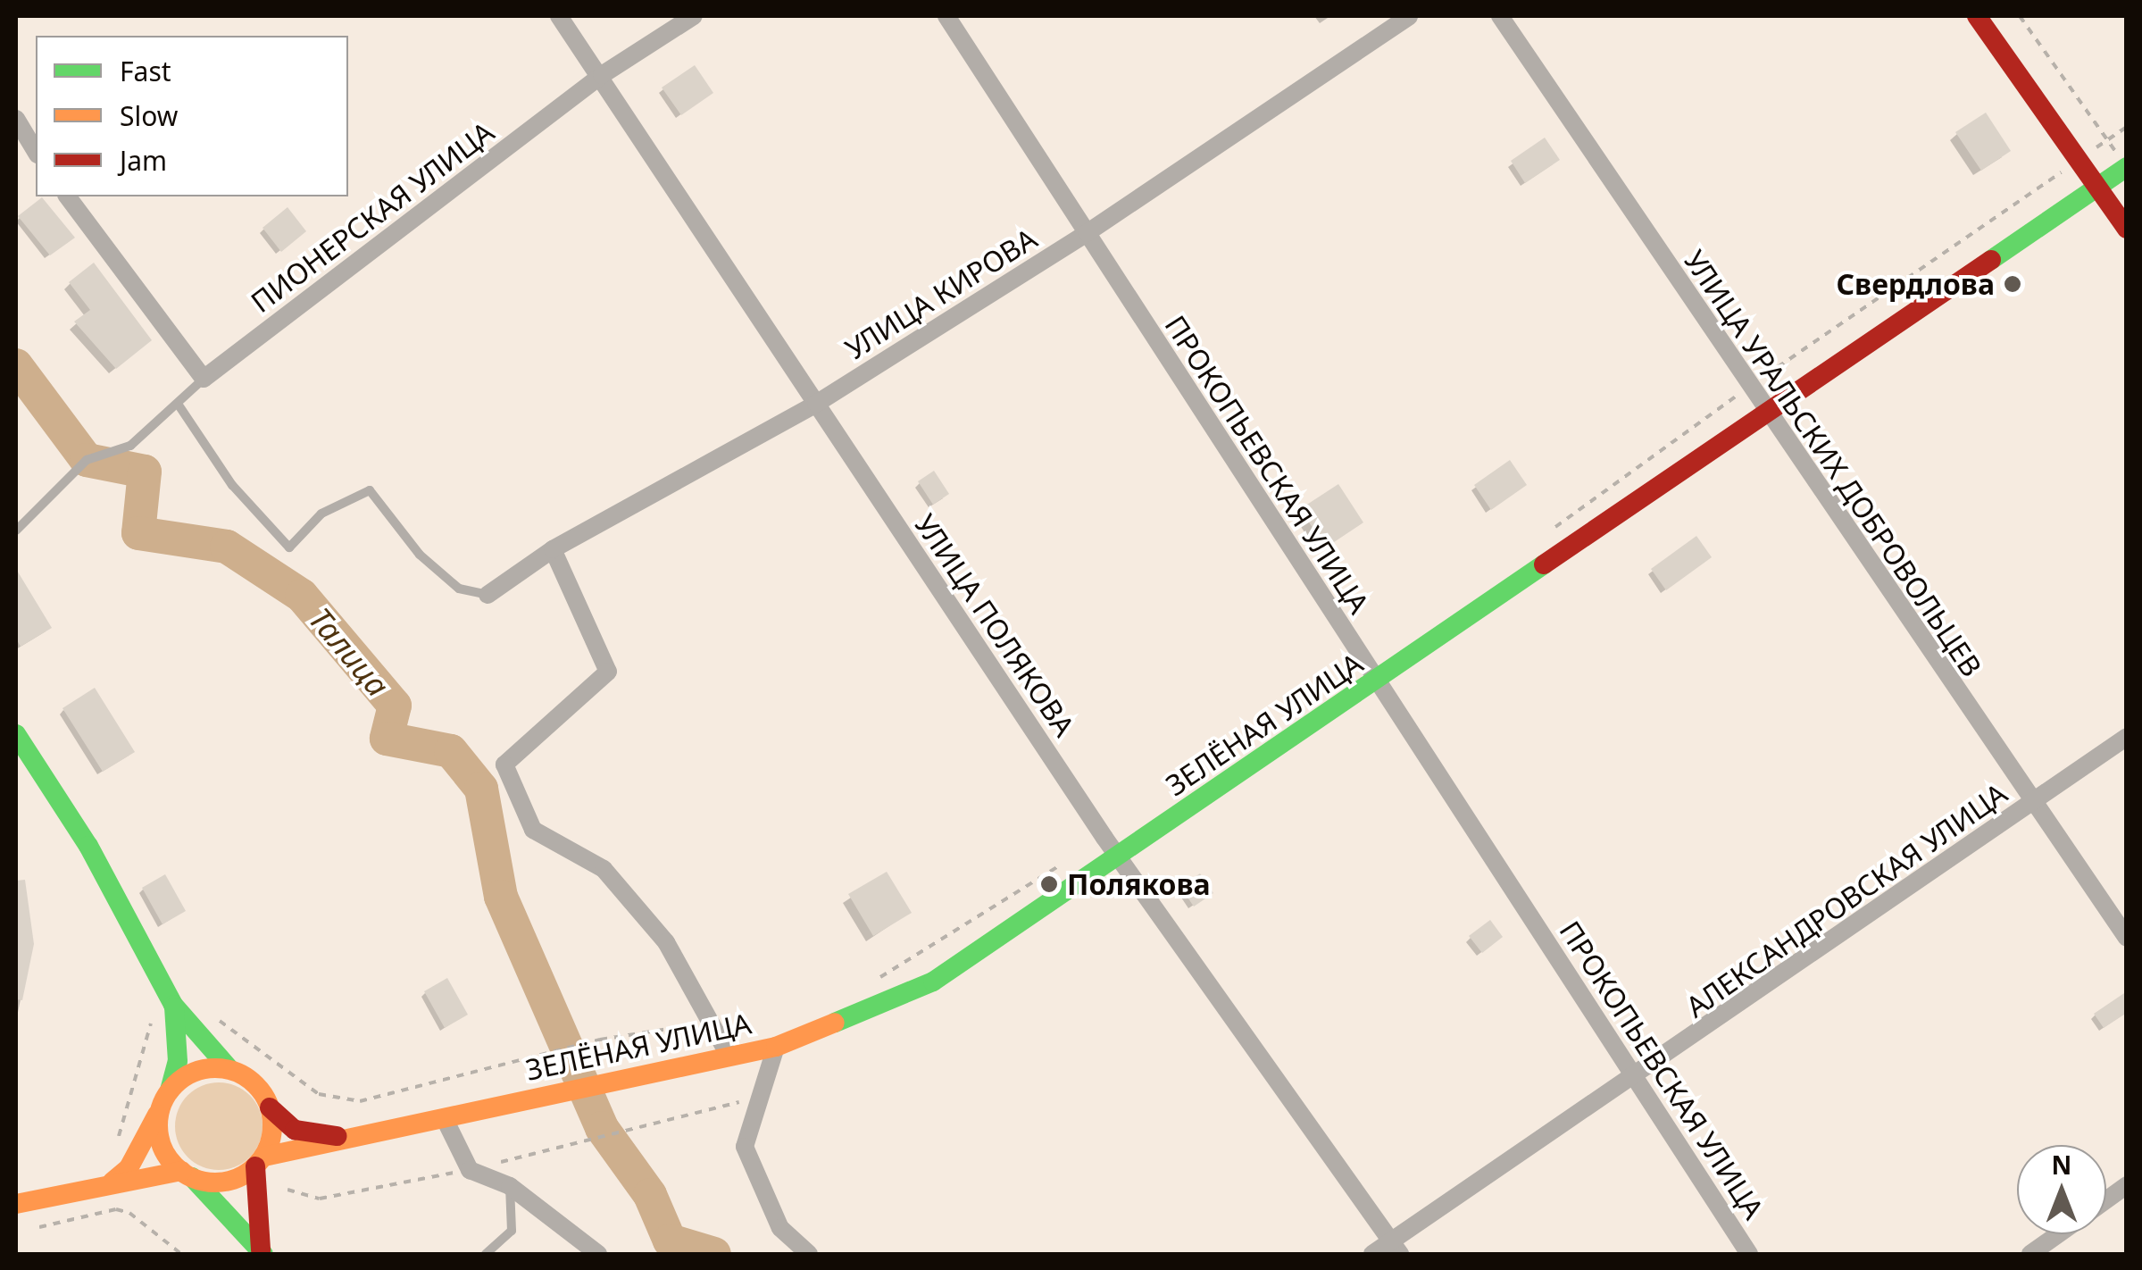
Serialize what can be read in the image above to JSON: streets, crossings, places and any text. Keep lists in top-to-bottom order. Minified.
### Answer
{"streets":{"main road":["ЗЕЛЁНАЯ УЛИЦА"],"street":["ПИОНЕРСКАЯ УЛИЦА","УЛИЦА КИРОВА","УЛИЦА УРАЛЬСКИХ ДОБРОВОЛЬЦЕВ","ПРОКОПЬЕВСКАЯ УЛИЦА","УЛИЦА ПОЛЯКОВА","АЛЕКСАНДРОВСКАЯ УЛИЦА"]},"crossings":[["ПИОНЕРСКАЯ УЛИЦА","УЛИЦА ПОЛЯКОВА"],["УЛИЦА КИРОВА","ПРОКОПЬЕВСКАЯ УЛИЦА"],["УЛИЦА КИРОВА","УЛИЦА ПОЛЯКОВА"],["УЛИЦА УРАЛЬСКИХ ДОБРОВОЛЬЦЕВ","ЗЕЛЁНАЯ УЛИЦА"],["УЛИЦА УРАЛЬСКИХ ДОБРОВОЛЬЦЕВ","АЛЕКСАНДРОВСКАЯ УЛИЦА"],["ПРОКОПЬЕВСКАЯ УЛИЦА","ЗЕЛЁНАЯ УЛИЦА"],["ПРОКОПЬЕВСКАЯ УЛИЦА","АЛЕКСАНДРОВСКАЯ УЛИЦА"],["УЛИЦА ПОЛЯКОВА","ЗЕЛЁНАЯ УЛИЦА"],["УЛИЦА ПОЛЯКОВА","АЛЕКСАНДРОВСКАЯ УЛИЦА"]],"water":["Талица"],"places":["Свердлова","Полякова"],"legend":["Fast","Slow","Jam"],"north":"top"}
